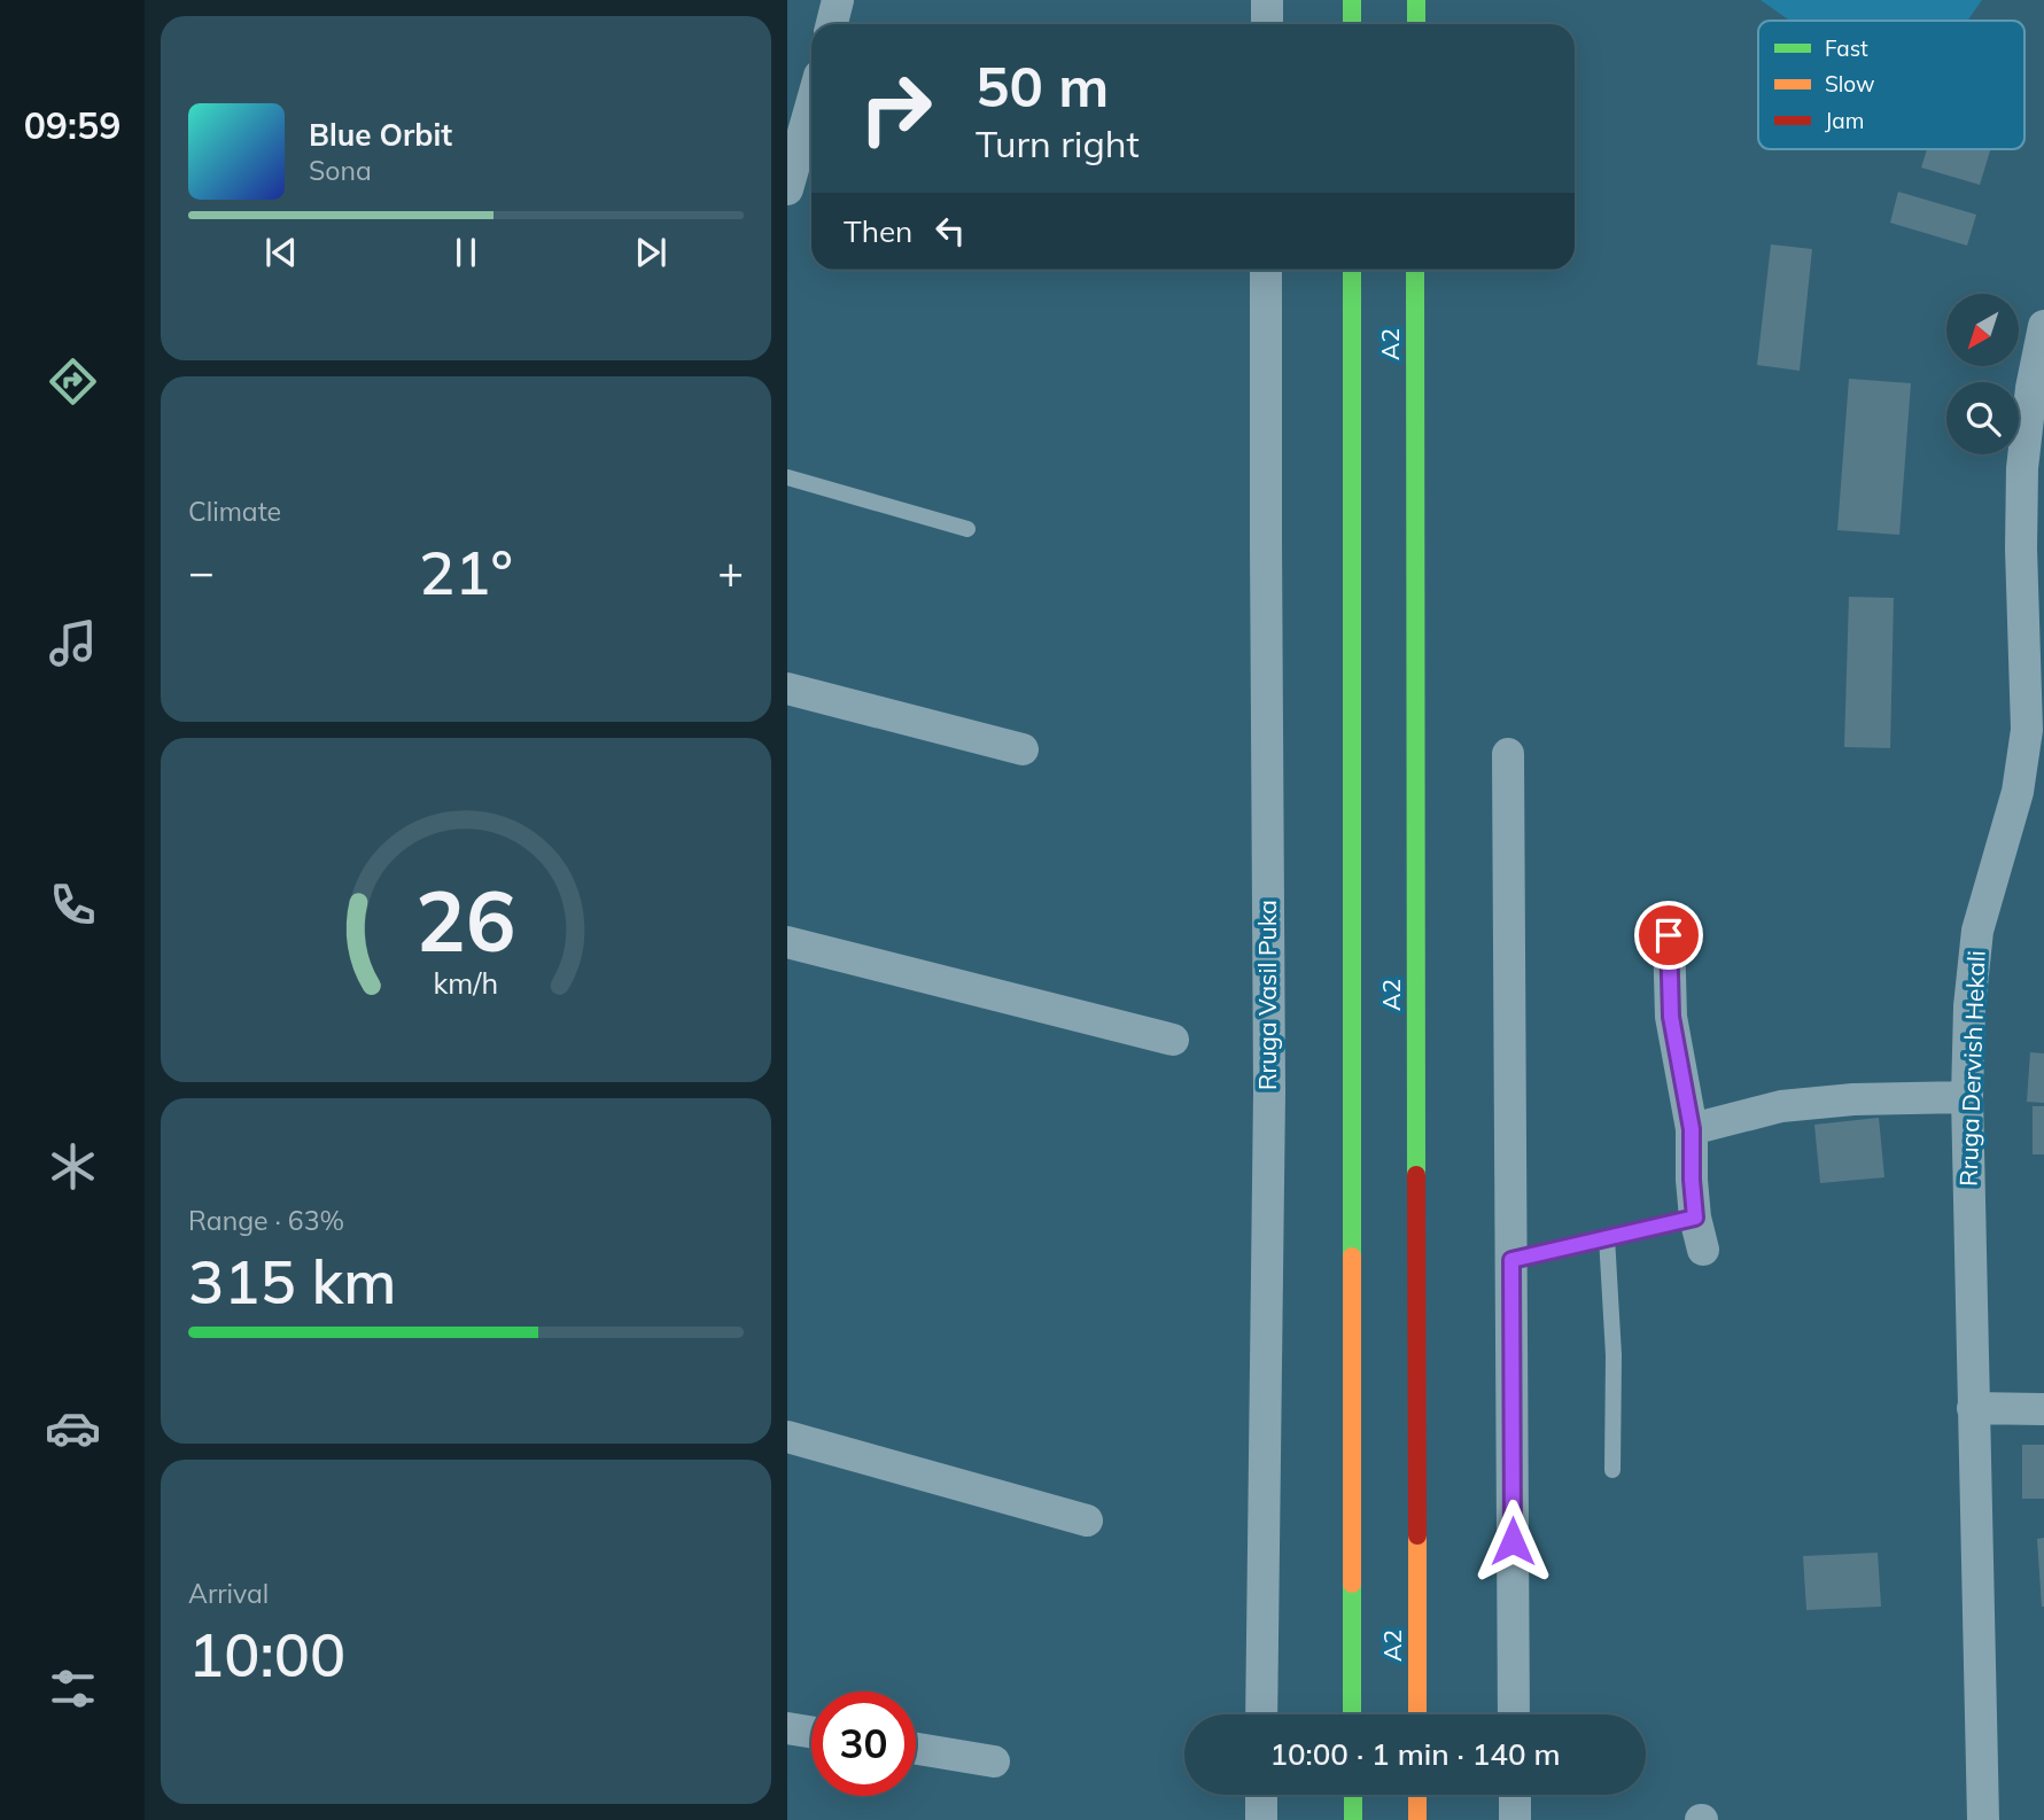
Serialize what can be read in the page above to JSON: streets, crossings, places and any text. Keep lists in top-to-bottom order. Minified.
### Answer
{"streets":{"main road":["A2"],"street":["Rruga Vasil Puka","Rruga Dervish Hekali"]},"legend":["Fast","Slow","Jam"],"north":"bottom left","page":{"tabs":"09:59","turn":["50 m","Turn right"],"song":["Blue Orbit","Sona"],"then":"Then","tile":["Climate",["Range · 63%","315 km"],["Arrival","10:00"]],"heat":["−","21°","+"],"limit":"30","trip":"10:00 · 1 min · 140 m","gauge":["26","km/h"]}}
